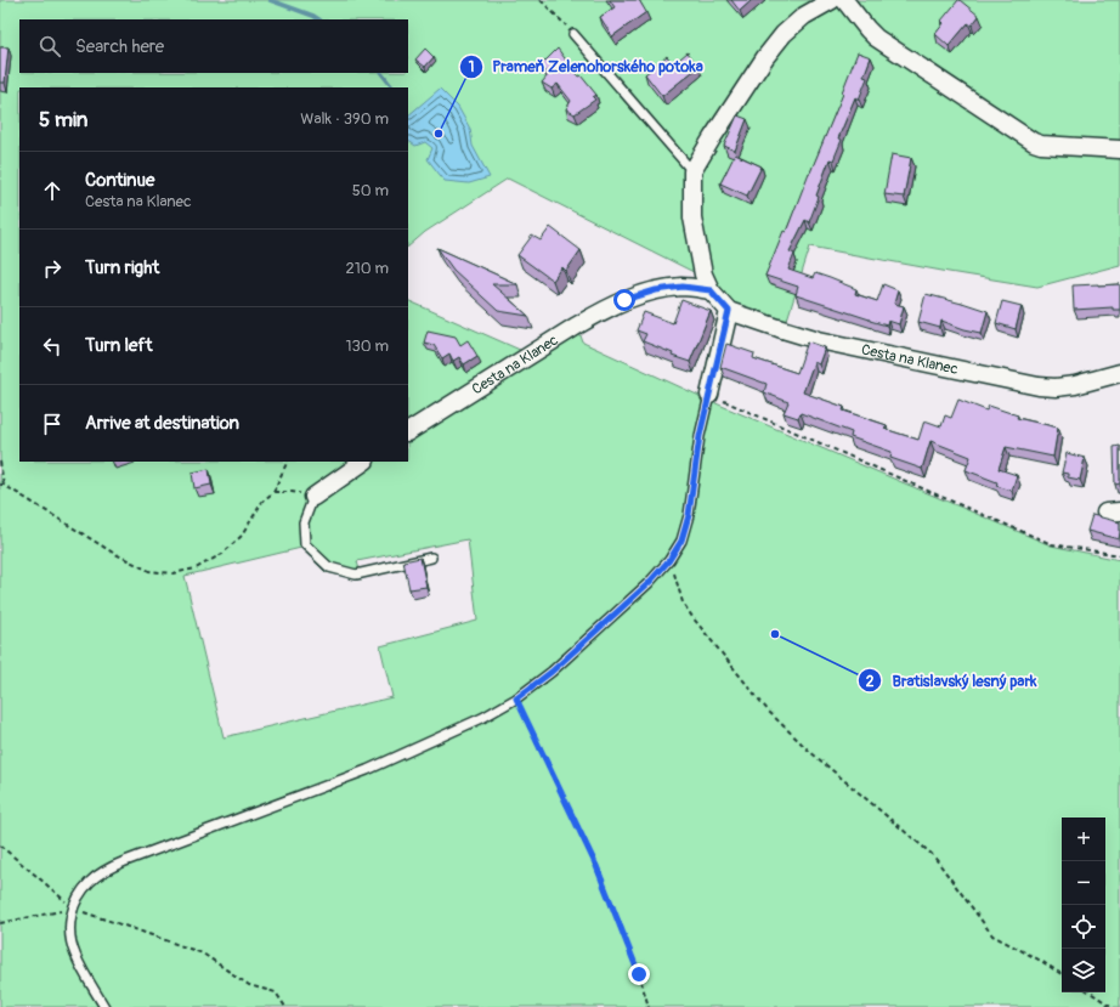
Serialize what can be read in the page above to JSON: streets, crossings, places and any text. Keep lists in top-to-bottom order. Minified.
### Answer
{"streets":{"street":["Cesta na Klanec"]},"places":["Prameň Zelenohorského potoka","Bratislavský lesný park"],"page":{"search":"Search here","heading":["5 min","Walk · 390 m"],"list":[["Continue","Cesta na Klanec","50 m"],["Turn right","210 m"],["Turn left","130 m"],"Arrive at destination"],"map_buttons":["+","−"]}}
